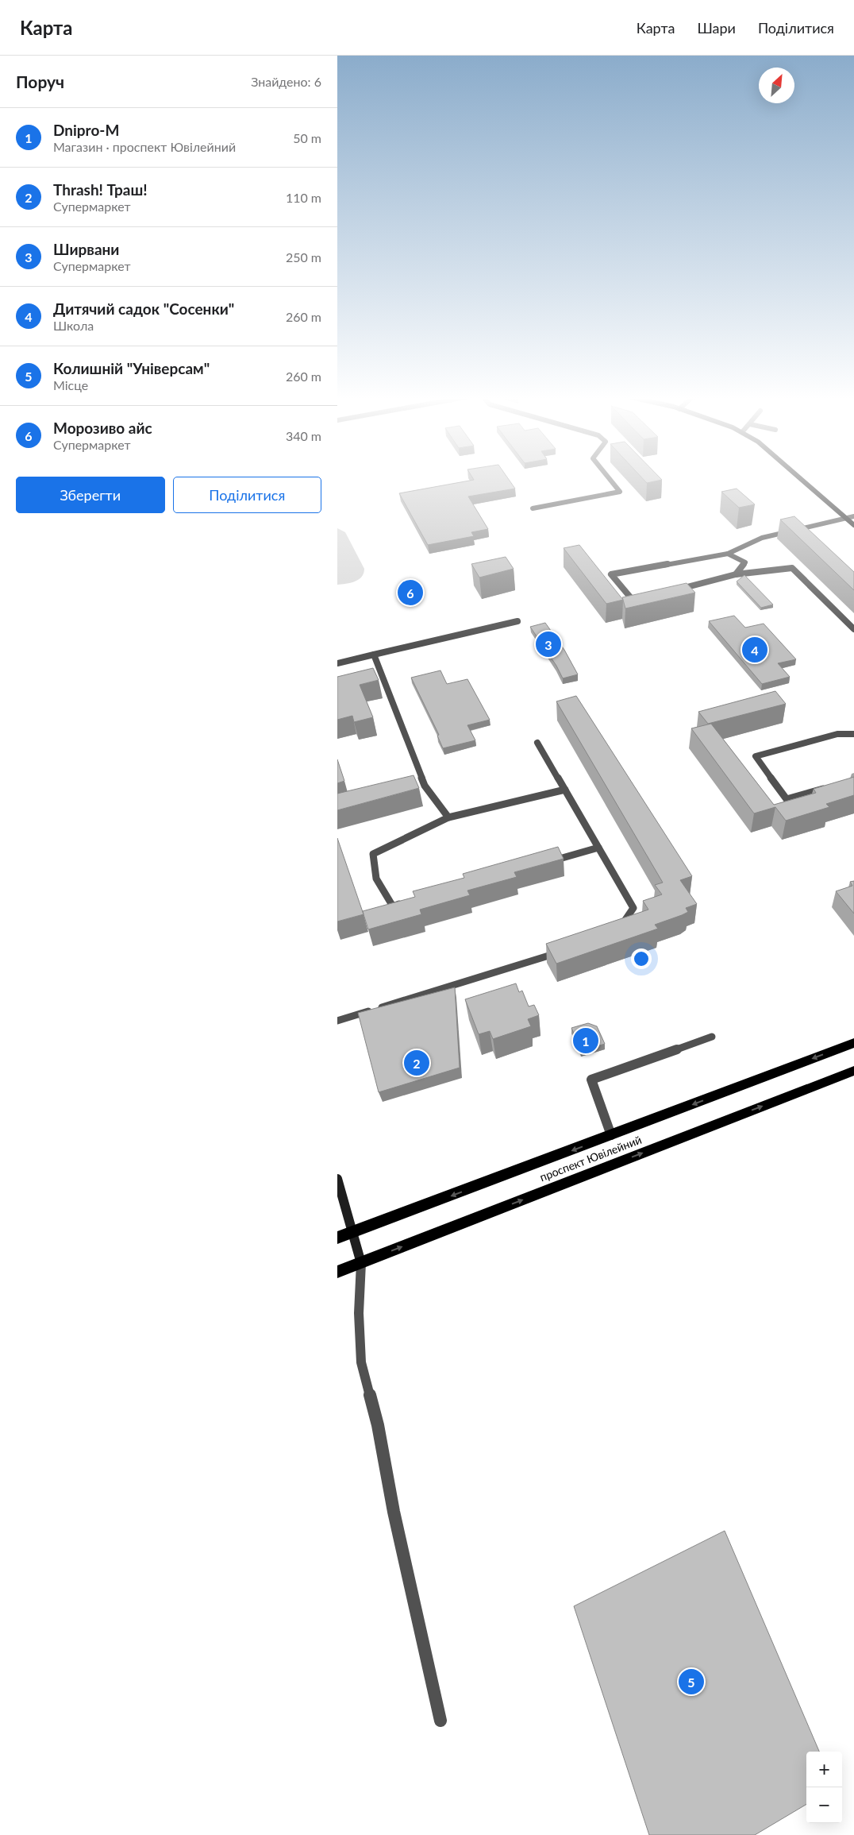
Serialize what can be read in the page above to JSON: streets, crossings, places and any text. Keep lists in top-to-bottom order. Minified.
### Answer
{"streets":{"main road":["проспект Ювілейний"]},"north":"top right","page":{"header":"Карта","nav":["Карта","Шари","Поділитися"],"heading":["Поруч","Знайдено: 6"],"list":[{"mark":"1","name":"Dnipro-M","note":"Магазин · проспект Ювілейний","value":"50 m"},{"mark":"2","name":"Thrash! Траш!","note":"Супермаркет","value":"110 m"},{"mark":"3","name":"Ширвани","note":"Супермаркет","value":"250 m"},{"mark":"4","name":"Дитячий садок \"Сосенки\"","note":"Школа","value":"260 m"},{"mark":"5","name":"Колишній \"Універсам\"","note":"Місце","value":"260 m"},{"mark":"6","name":"Морозиво айс","note":"Супермаркет","value":"340 m"}],"buttons":["Зберегти","Поділитися"],"pins":["6","3","4","1","2","5"],"map_buttons":["+","−"]}}
